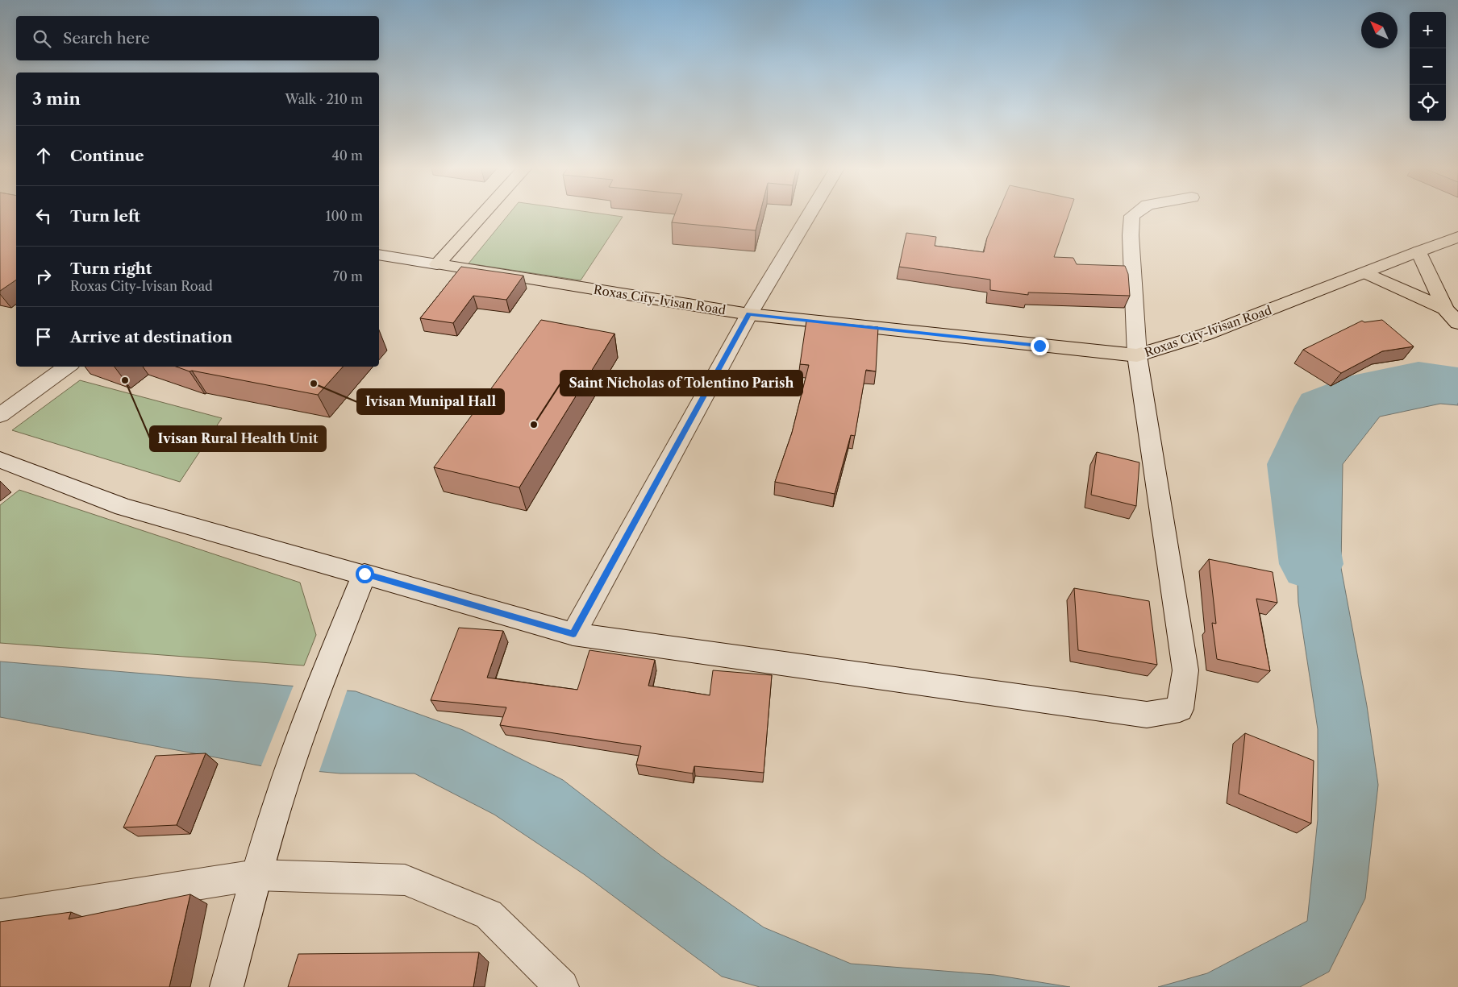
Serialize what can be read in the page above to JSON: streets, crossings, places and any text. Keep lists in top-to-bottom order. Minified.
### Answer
{"streets":{"main road":["Roxas City-Ivisan Road"]},"places":["Ivisan Rural Health Unit","Ivisan Munipal Hall","Saint Nicholas of Tolentino Parish"],"north":"top left","page":{"map_buttons":["+","−"],"search":"Search here","heading":["3 min","Walk · 210 m"],"list":[["Continue","40 m"],["Turn left","100 m"],["Turn right","Roxas City-Ivisan Road","70 m"],"Arrive at destination"]}}
